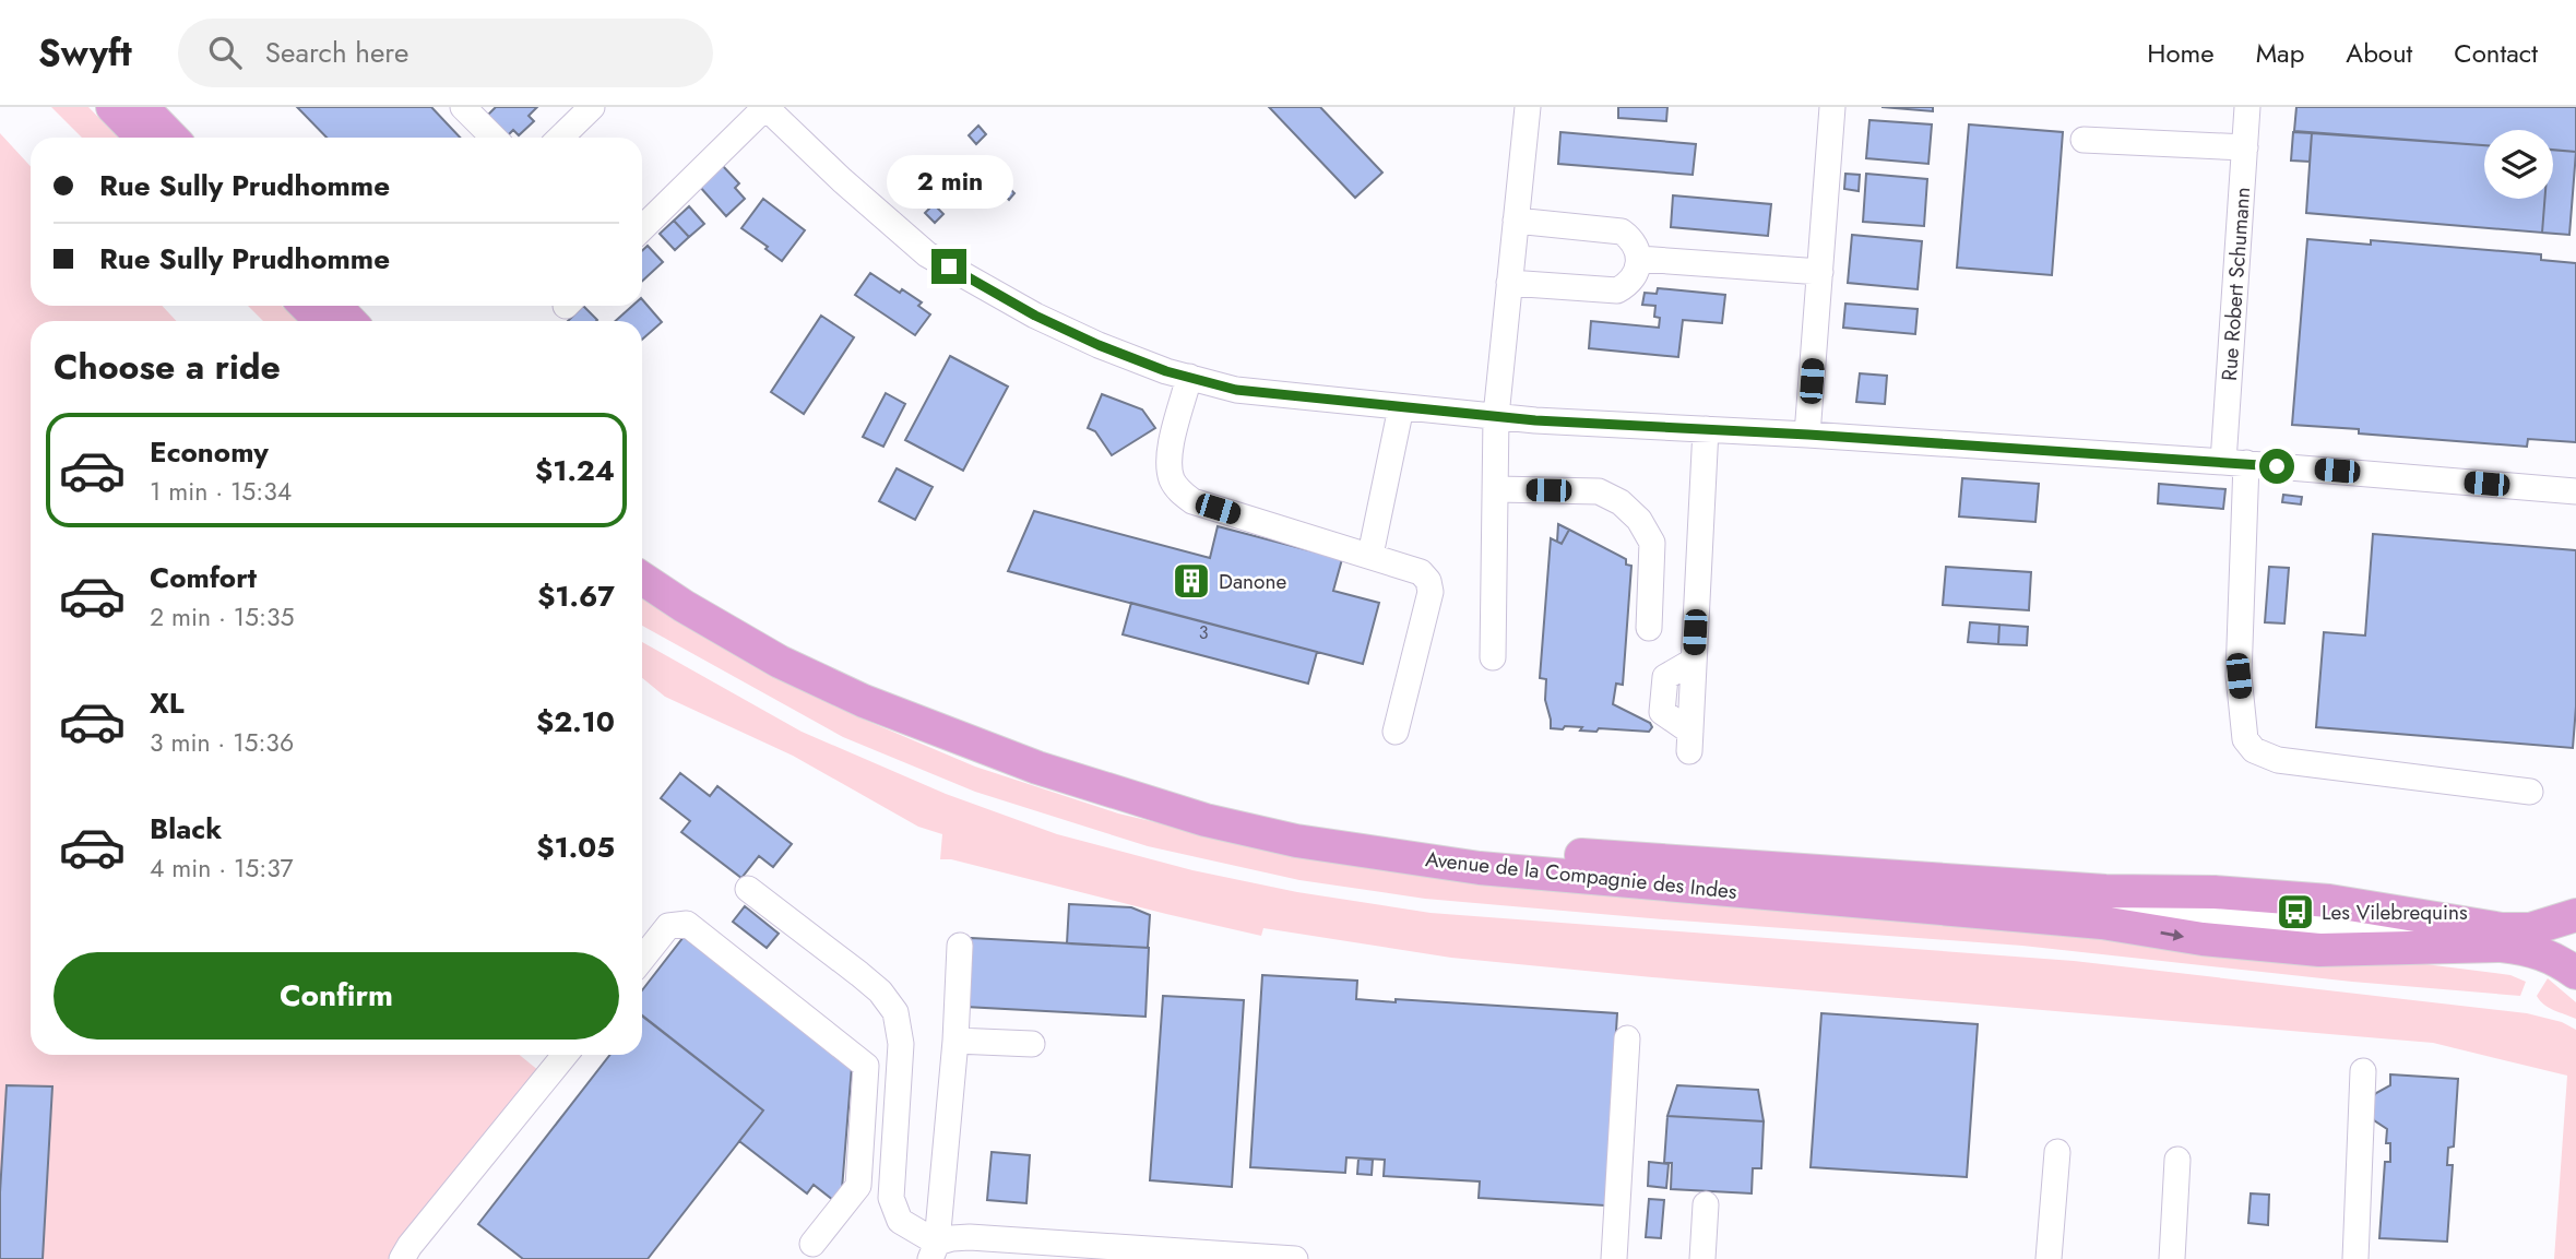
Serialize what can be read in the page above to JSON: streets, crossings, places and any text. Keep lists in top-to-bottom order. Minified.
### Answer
{"streets":{"main road":["Avenue de la Compagnie des Indes"],"street":["Rue Robert Schumann"]},"places":{"building":["Danone"],"bus stop":["Les Vilebrequins"]},"house_numbers":["3"],"page":{"header":"Swyft","search":"Search here","nav":["Home","Map","About","Contact"],"banner":["Rue Sully Prudhomme","Rue Sully Prudhomme"],"bubble":"2 min","heading":"Choose a ride","list":[{"name":"Economy","note":"1 min · 15:34","value":"$1.24"},{"name":"Comfort","note":"2 min · 15:35","value":"$1.67"},{"name":"XL","note":"3 min · 15:36","value":"$2.10"},{"name":"Black","note":"4 min · 15:37","value":"$1.05"}],"buttons":"Confirm"}}
